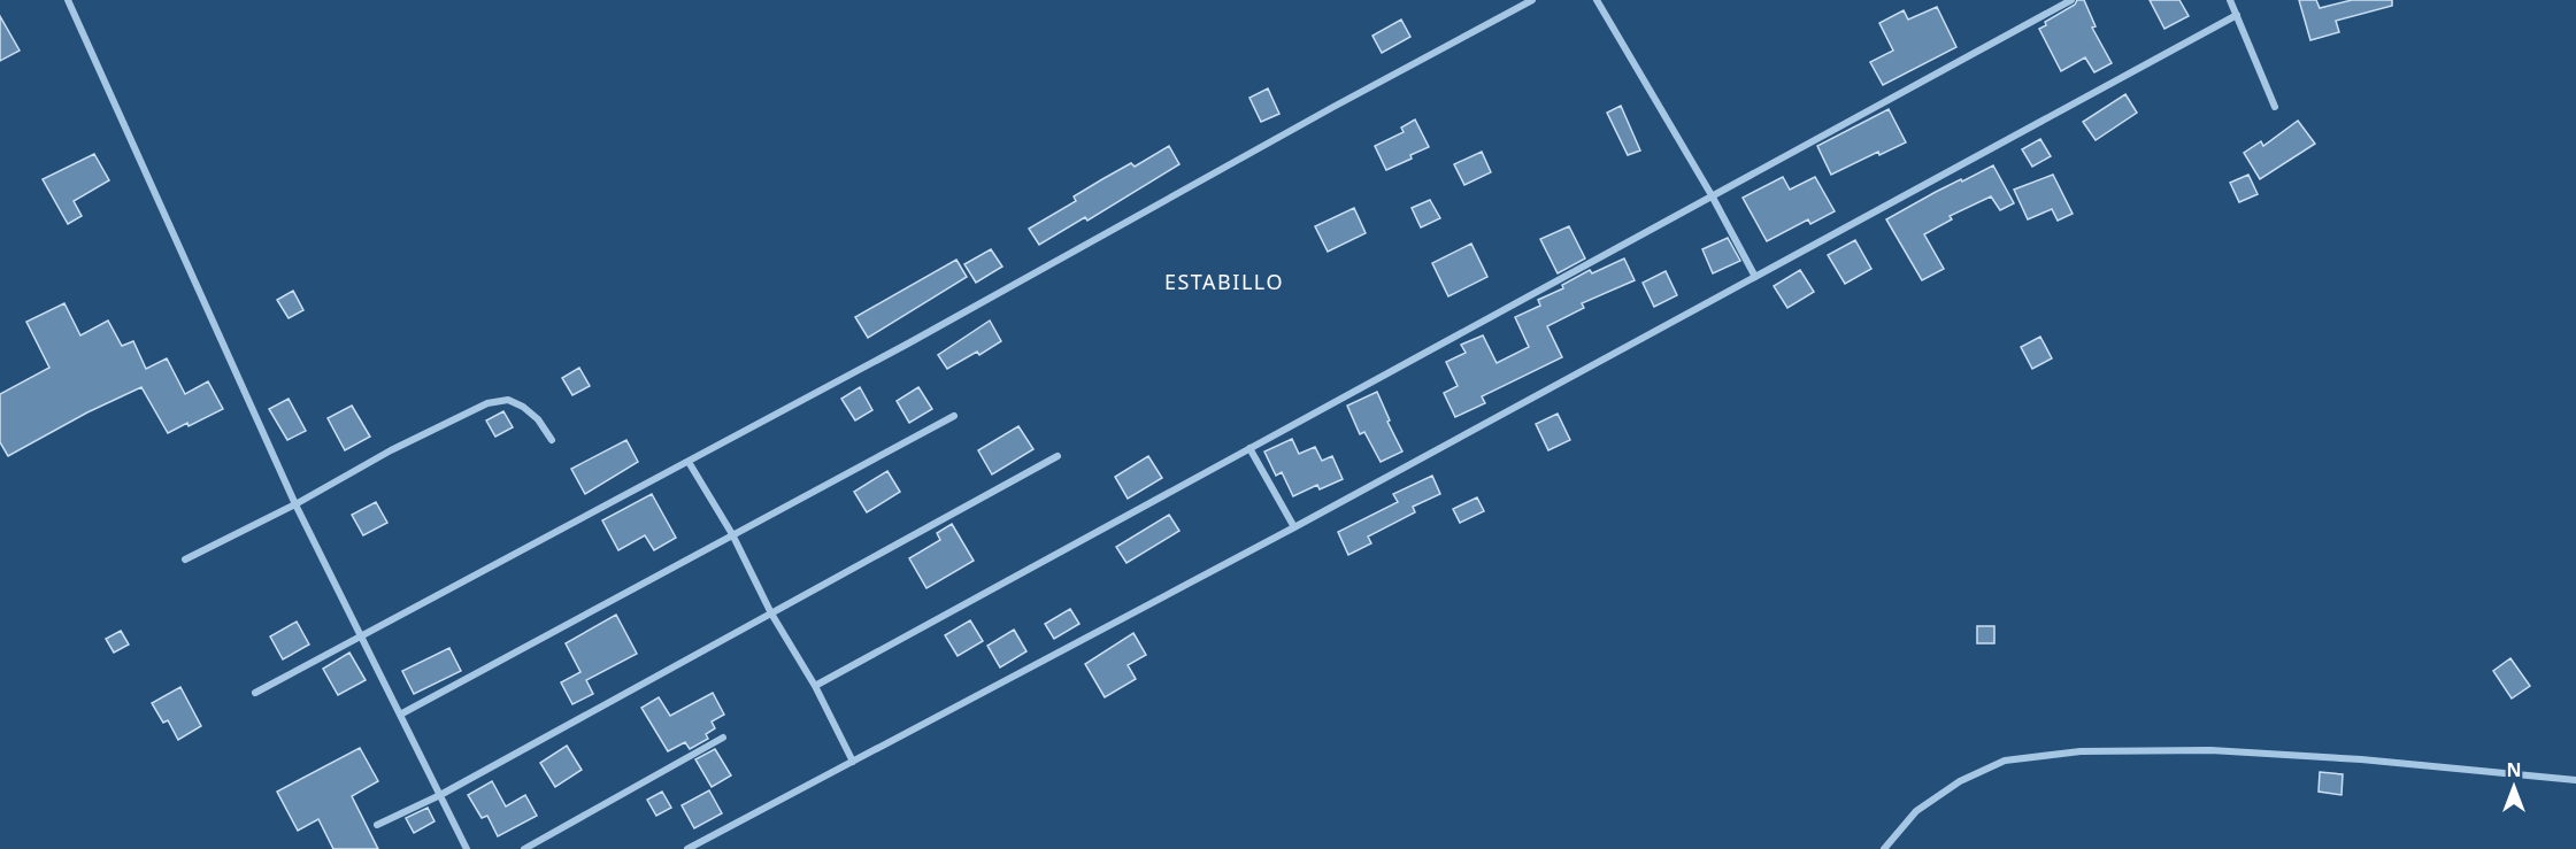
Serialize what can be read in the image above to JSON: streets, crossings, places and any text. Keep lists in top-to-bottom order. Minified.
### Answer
{"districts":["ESTABILLO"],"north":"top"}
